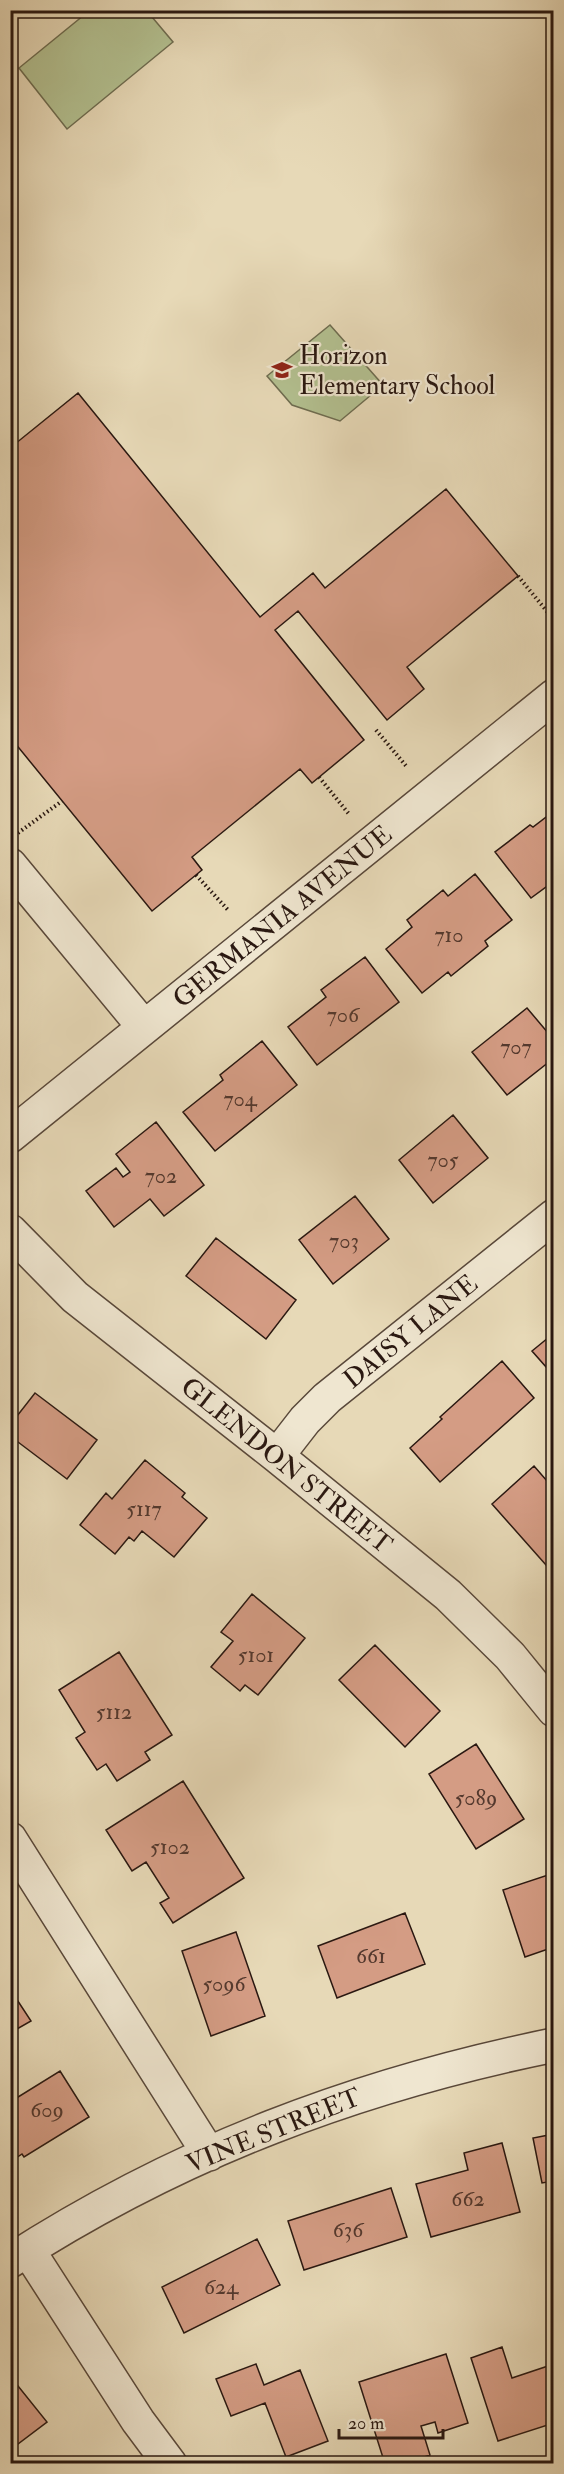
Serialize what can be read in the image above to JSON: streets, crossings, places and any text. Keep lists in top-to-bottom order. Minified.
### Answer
{"streets":{"street":["GERMANIA AVENUE","DAISY LANE","GLENDON STREET","VINE STREET"]},"crossings":[["DAISY LANE","GLENDON STREET"]],"places":{"school or university":["Horizon Elementary School"]},"house_numbers":["710","706","707","704","705","702","703","5117","5101","5112","5089","5102","661","5096","609","662","636","624"],"scale_bar":"20 m"}
